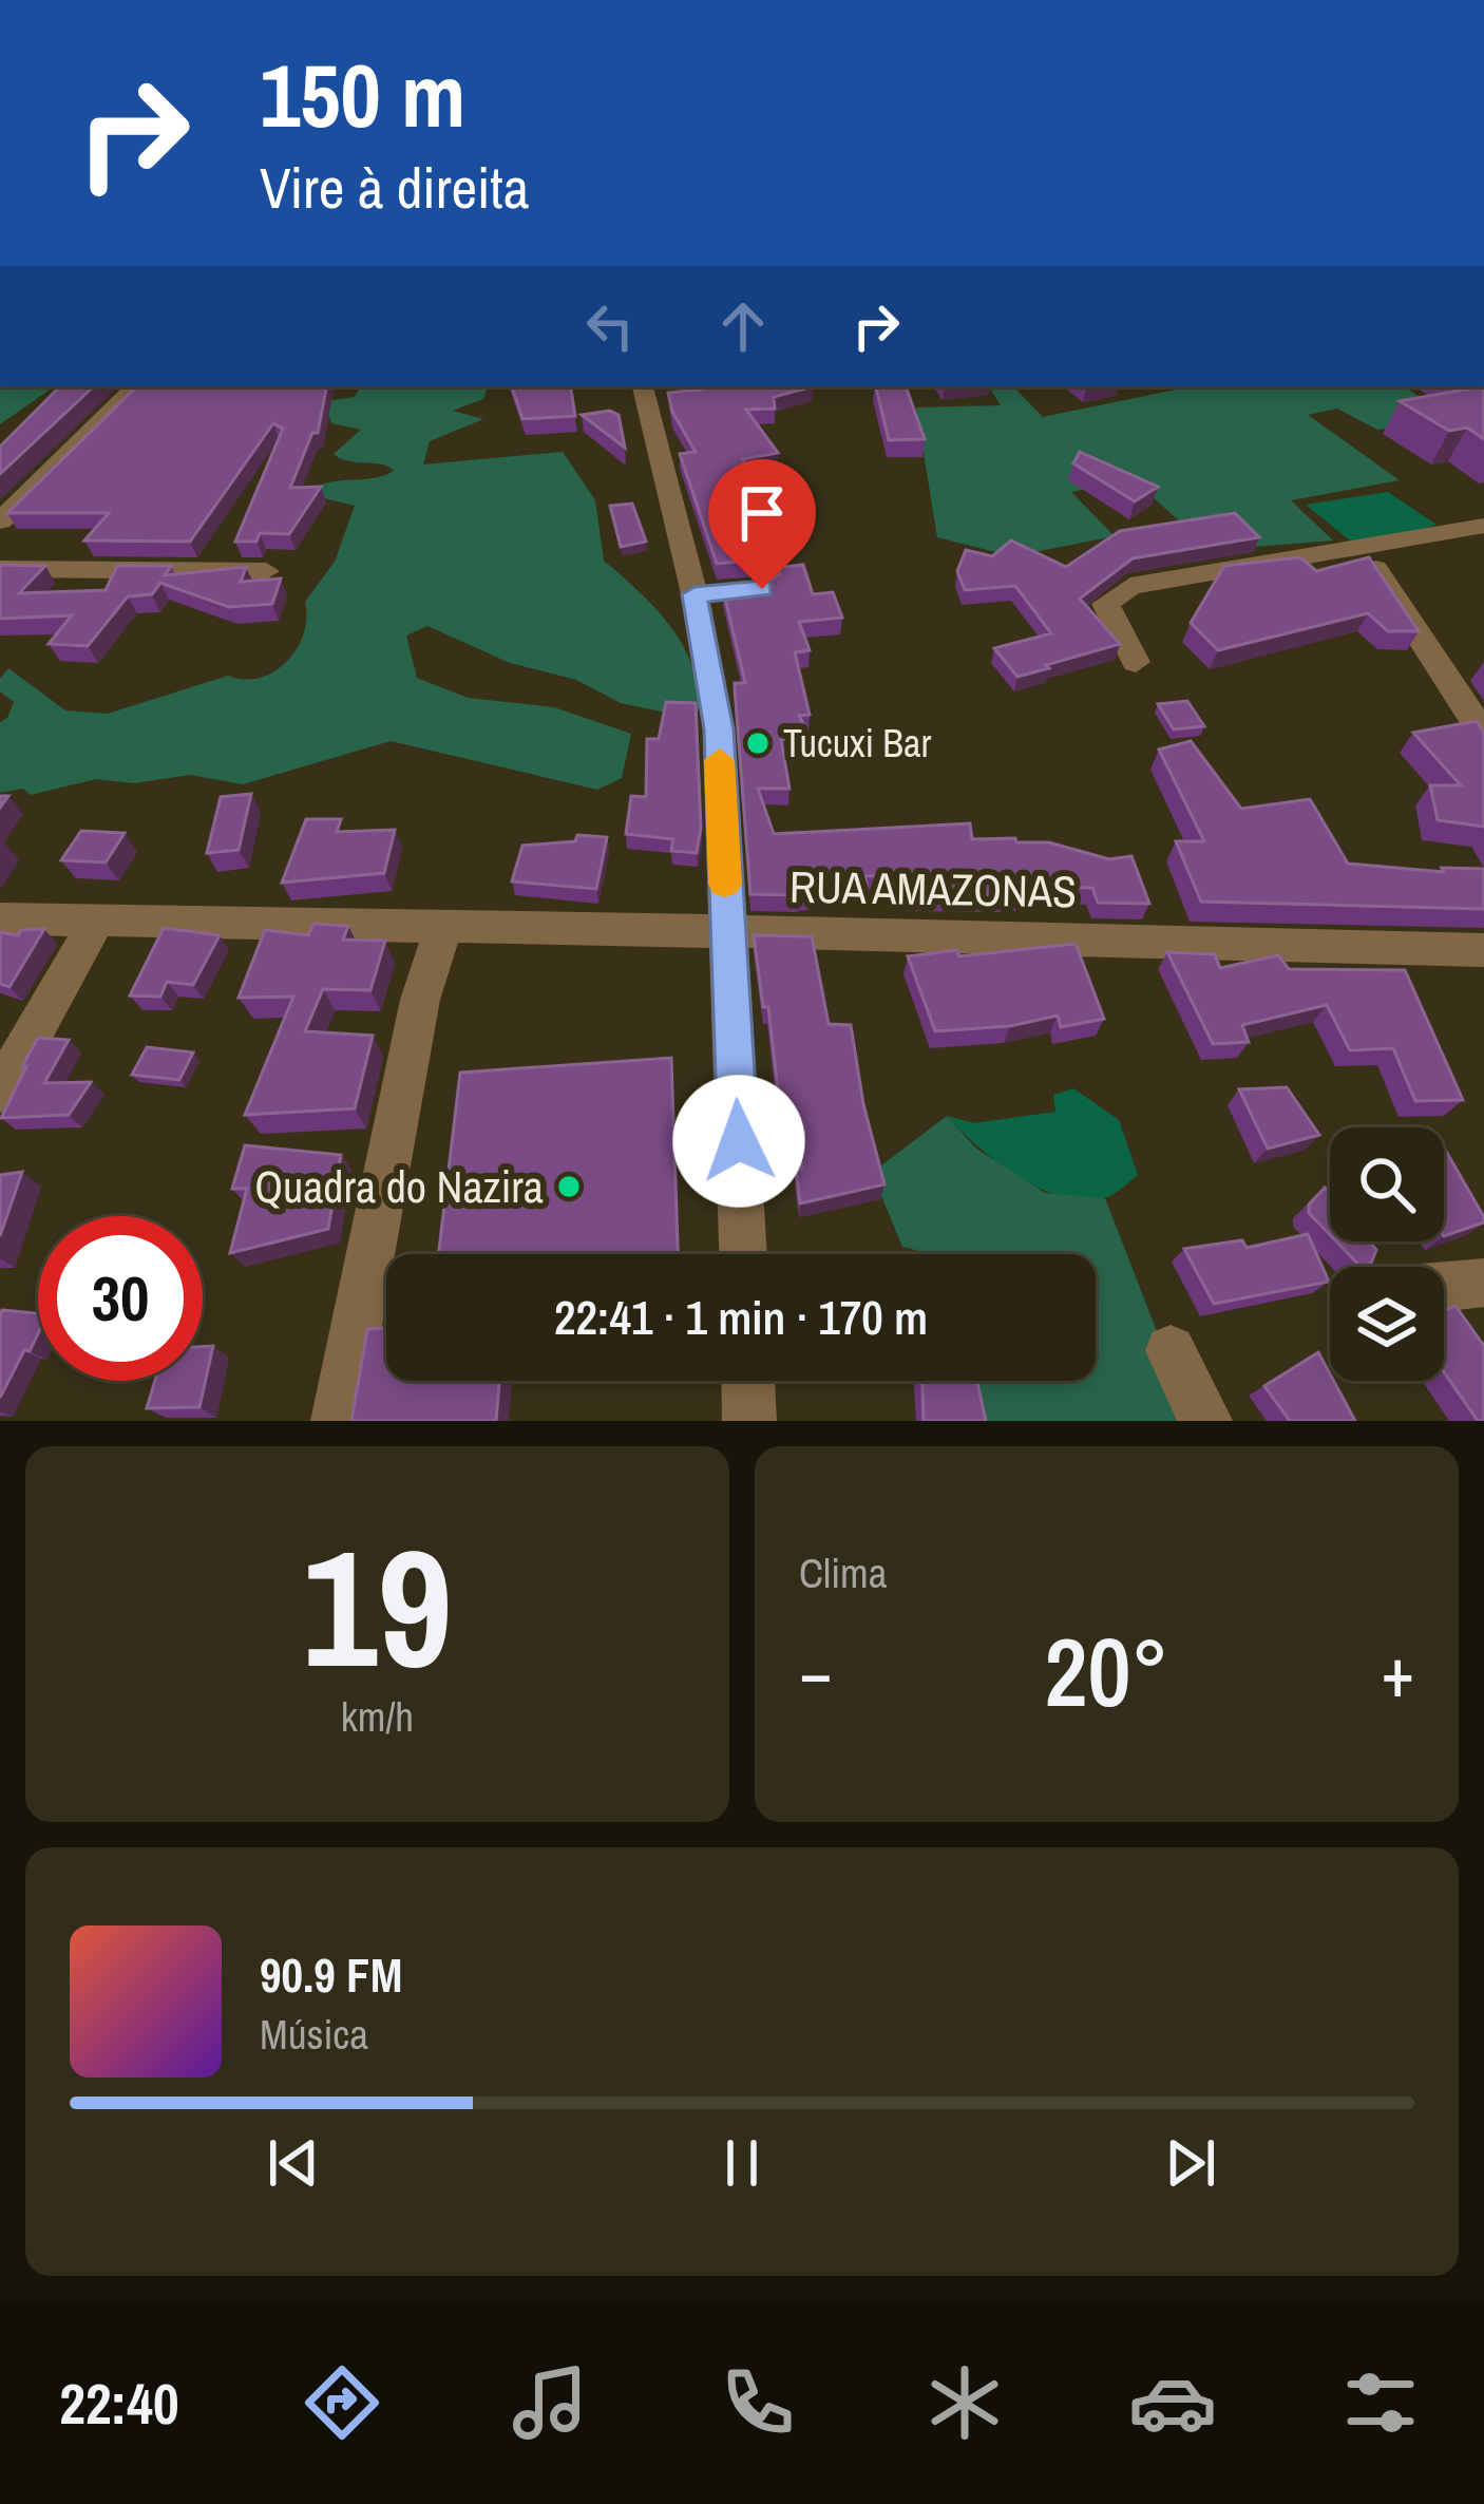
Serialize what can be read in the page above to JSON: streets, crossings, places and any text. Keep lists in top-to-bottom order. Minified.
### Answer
{"streets":{"street":["RUA AMAZONAS"]},"places":["Tucuxi Bar","Quadra do Nazira"],"page":{"turn":["150 m","Vire à direita"],"limit":"30","trip":"22:41 · 1 min · 170 m","tile":[["19","km/h"],"Clima"],"heat":["−","20°","+"],"song":["90.9 FM","Música"],"tabs":"22:40"}}
